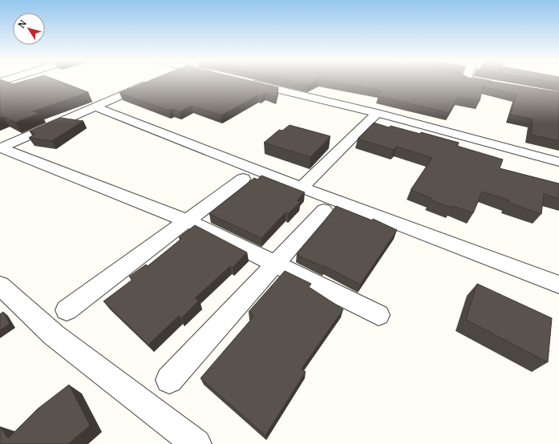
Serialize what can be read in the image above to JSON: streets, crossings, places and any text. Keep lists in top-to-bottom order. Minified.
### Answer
{"north":"top left"}
